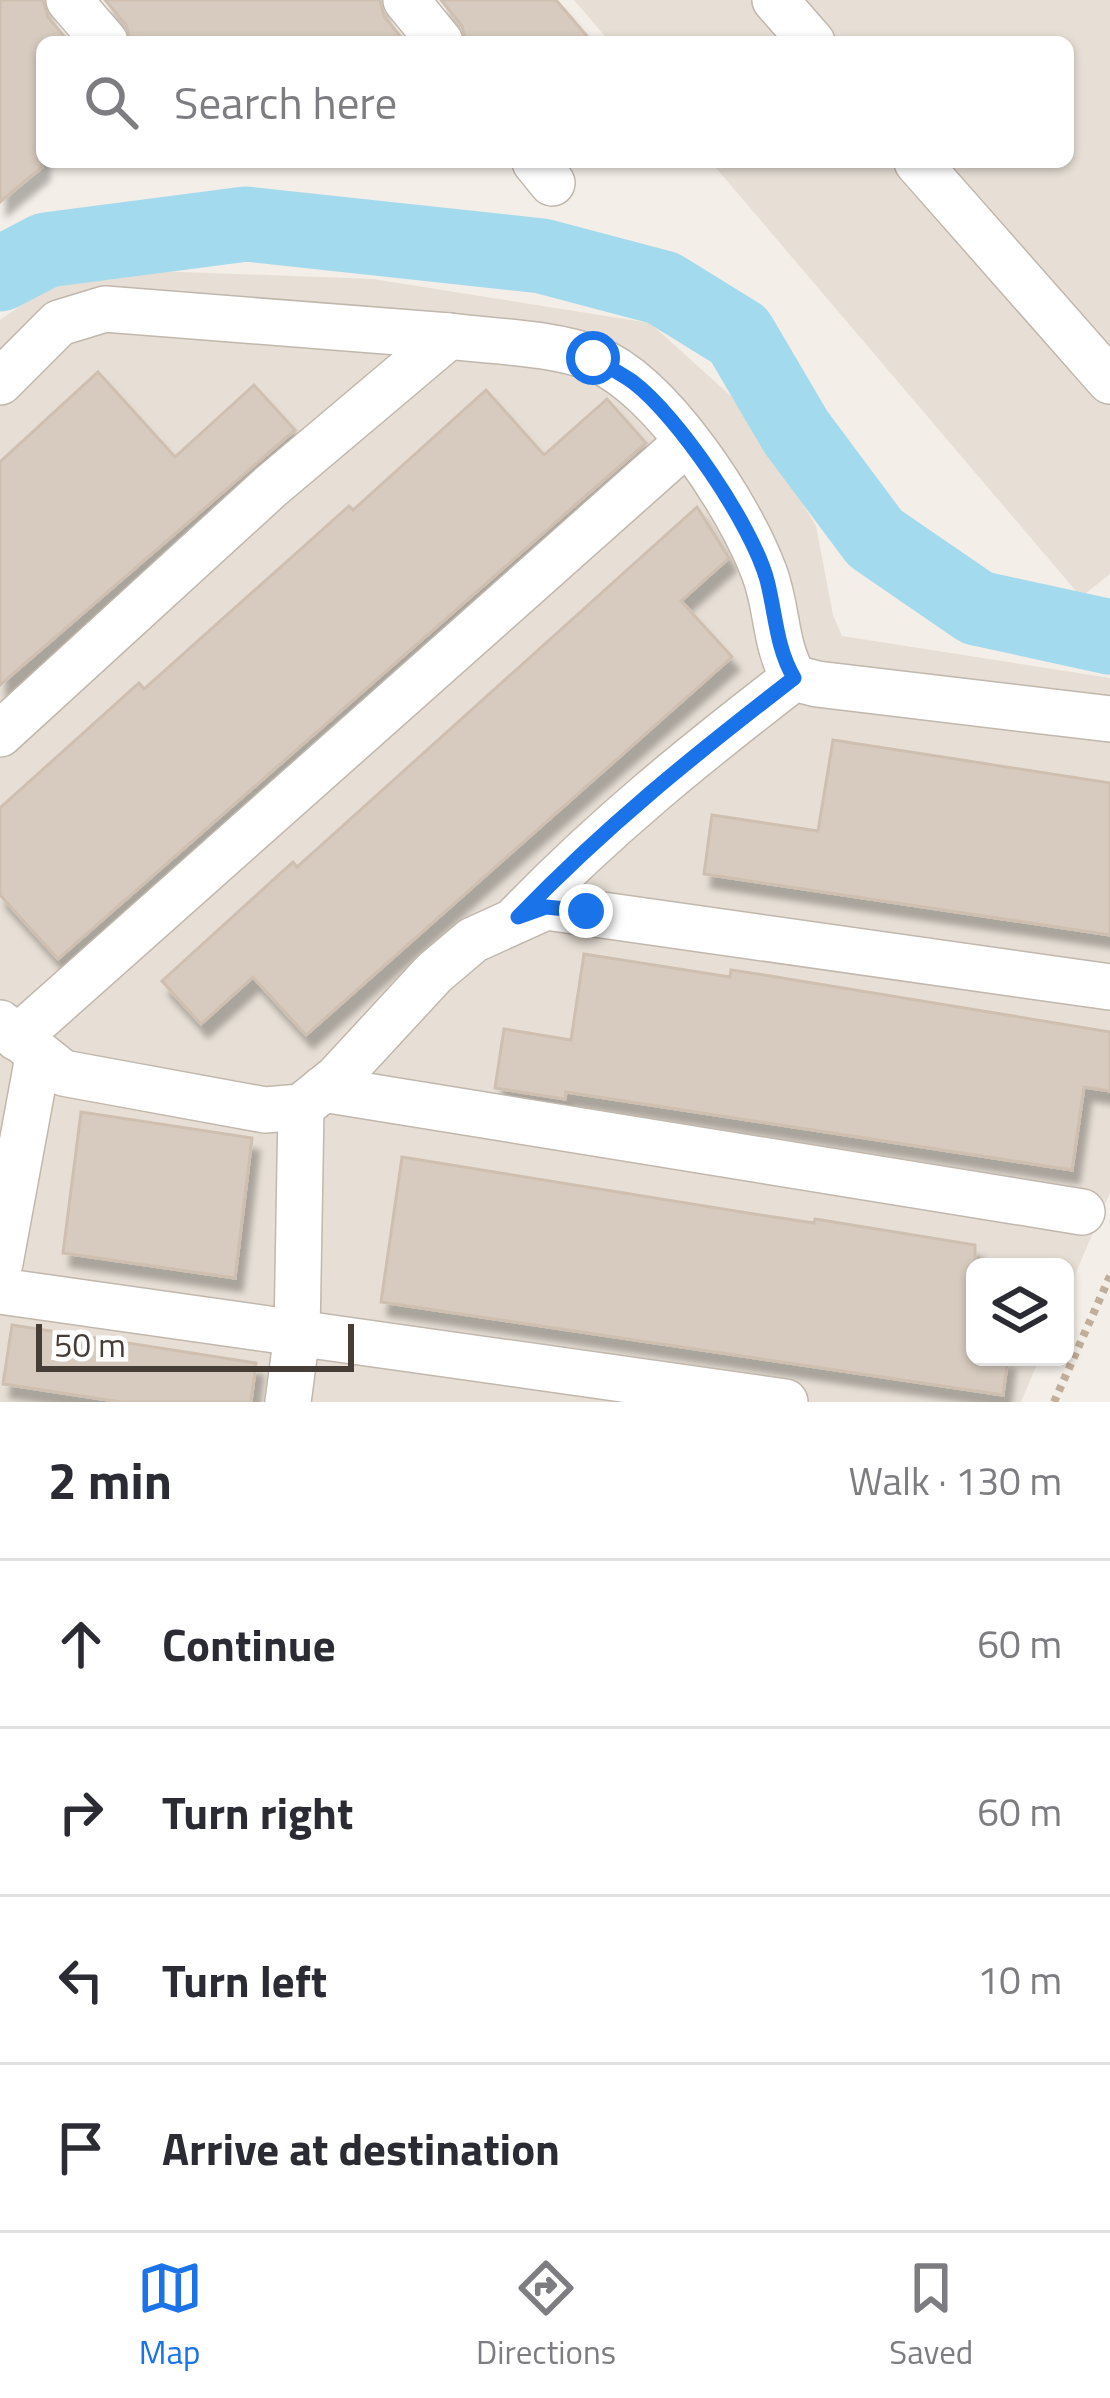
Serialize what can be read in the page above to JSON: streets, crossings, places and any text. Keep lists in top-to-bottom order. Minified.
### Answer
{"scale_bar":"50 m","page":{"search":"Search here","scale":"50 m","heading":["2 min","Walk · 130 m"],"list":[["Continue","60 m"],["Turn right","60 m"],["Turn left","10 m"],"Arrive at destination"],"nav":["Map","Directions","Saved"]}}
